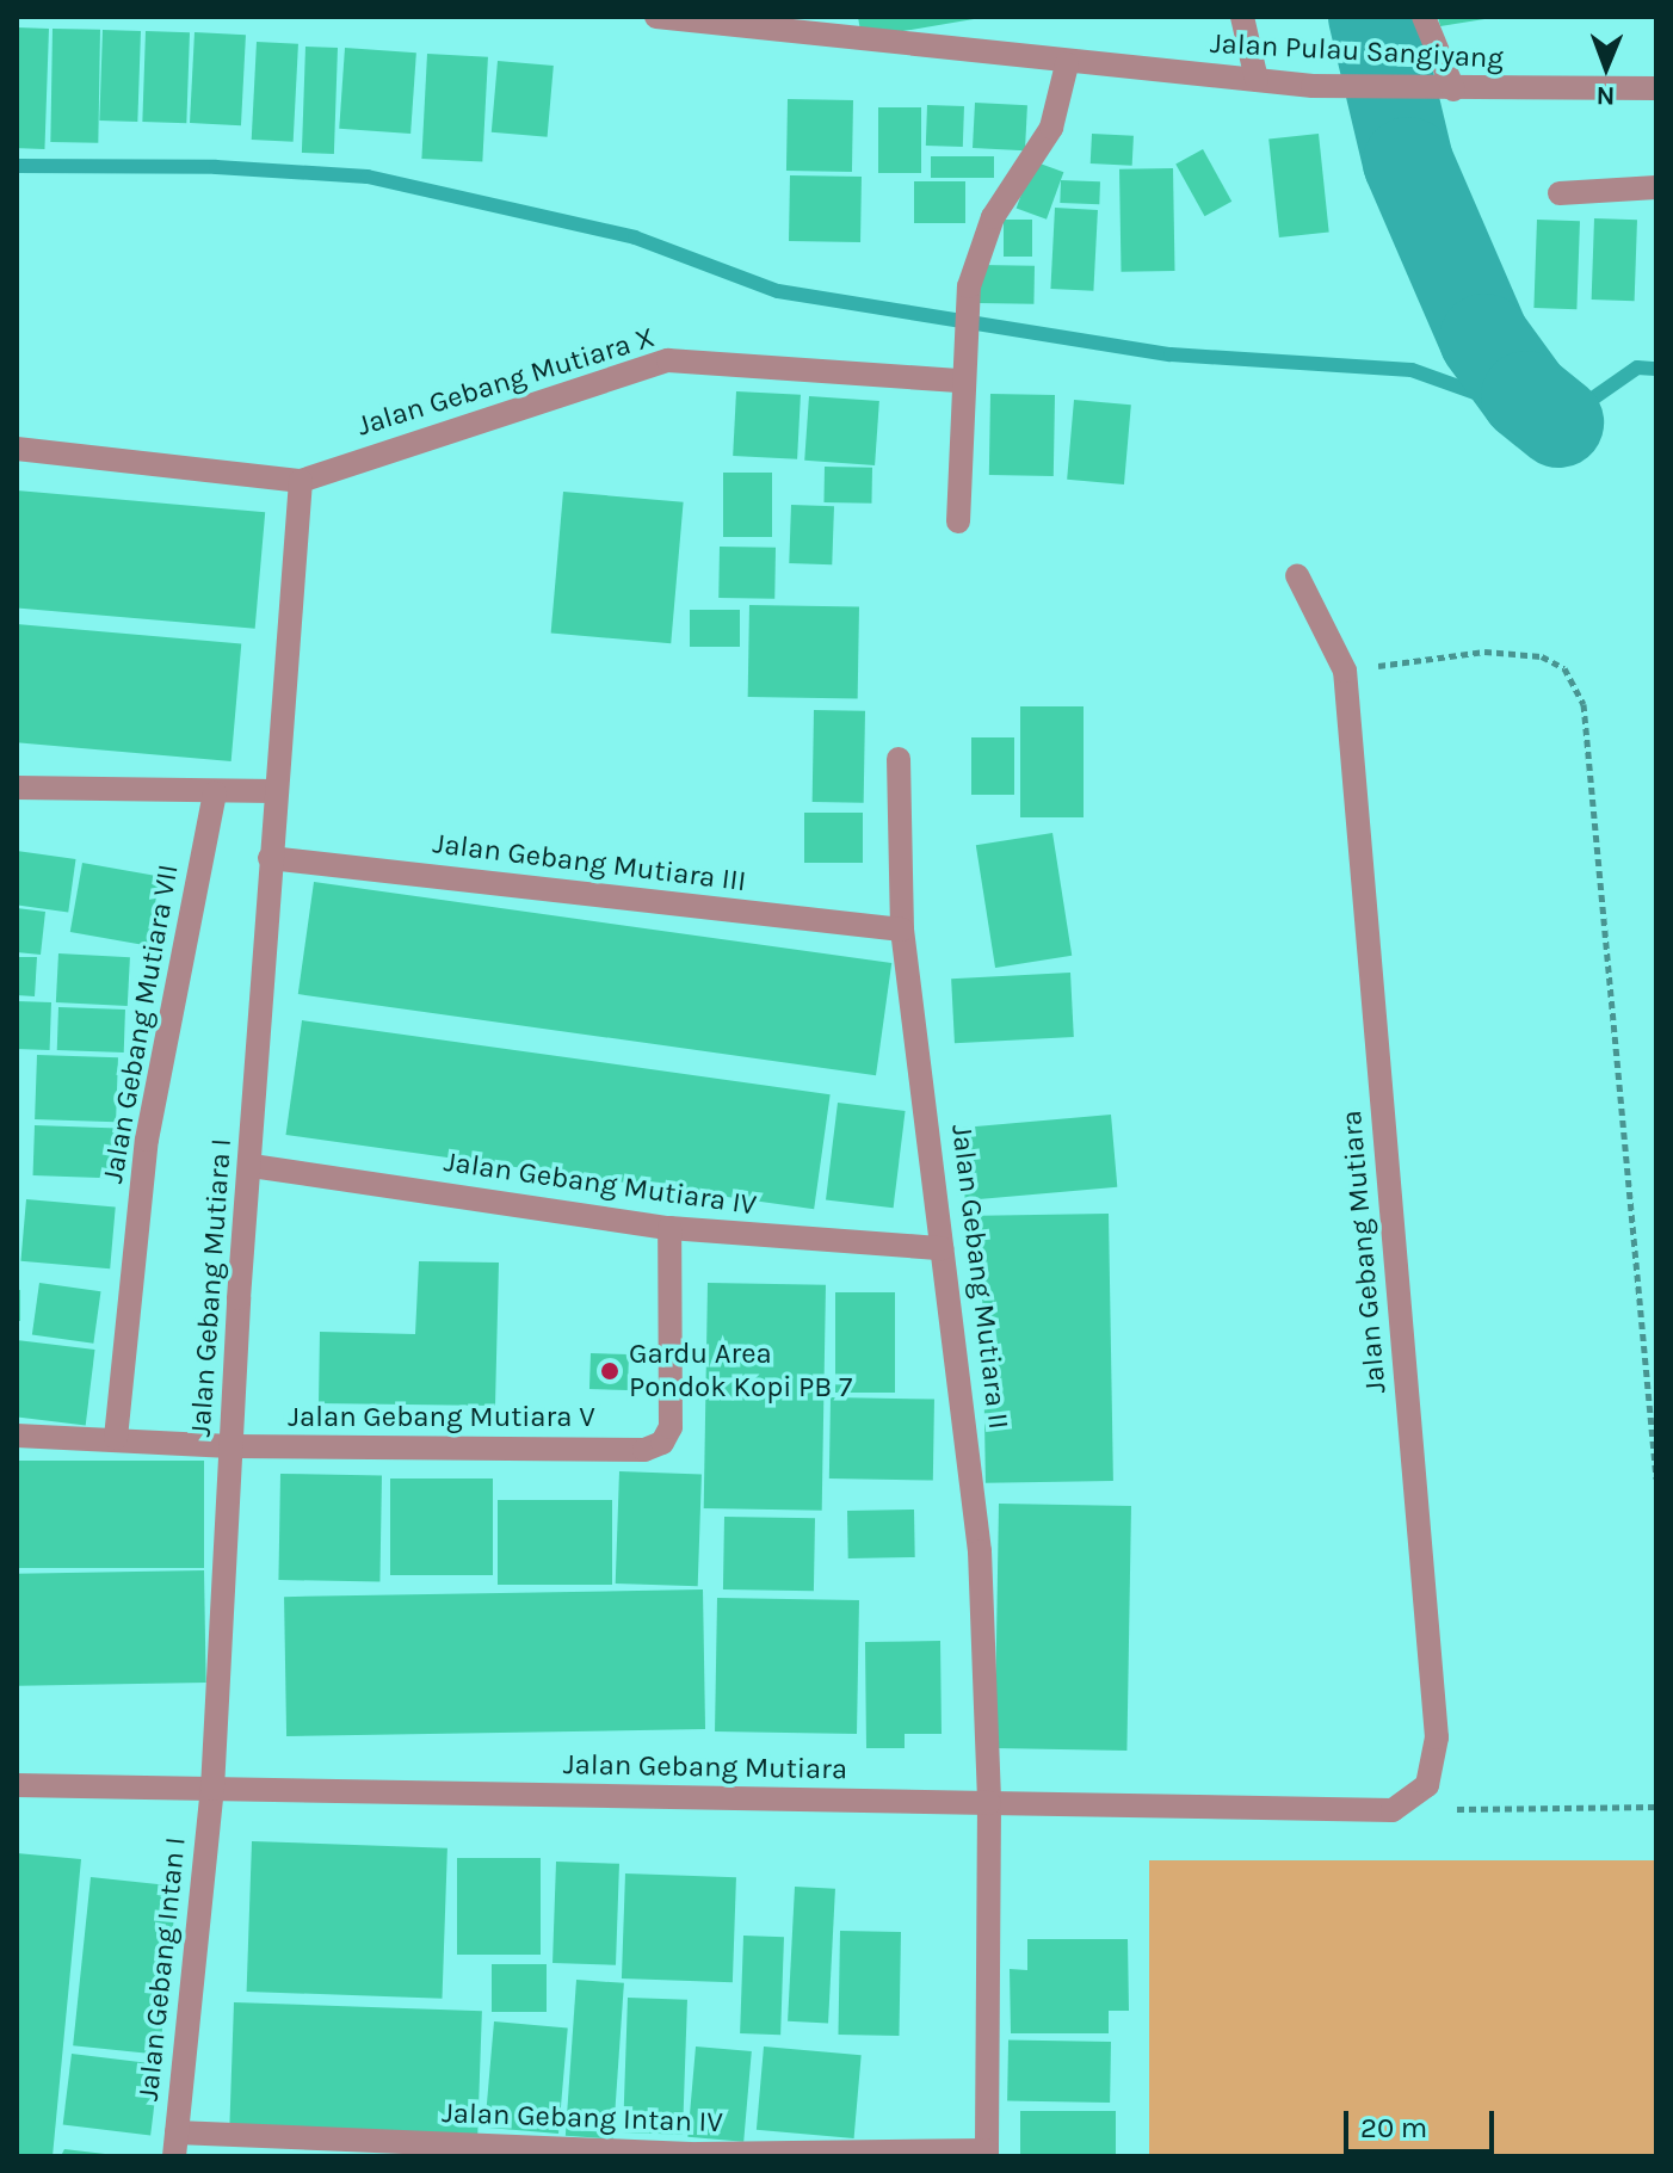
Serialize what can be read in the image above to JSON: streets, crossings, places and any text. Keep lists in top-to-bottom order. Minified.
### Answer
{"streets":{"street":["Jalan Pulau Sangiyang","Jalan Gebang Mutiara X","Jalan Gebang Mutiara III","Jalan Gebang Mutiara VII","Jalan Gebang Mutiara IV","Jalan Gebang Mutiara","Jalan Gebang Mutiara II","Jalan Gebang Mutiara I","Jalan Gebang Mutiara V","Jalan Gebang Intan I","Jalan Gebang Intan IV"]},"crossings":[["Jalan Gebang Mutiara III","Jalan Gebang Mutiara II"],["Jalan Gebang Mutiara III","Jalan Gebang Mutiara I"],["Jalan Gebang Mutiara IV","Jalan Gebang Mutiara II"],["Jalan Gebang Mutiara IV","Jalan Gebang Mutiara I"],["Jalan Gebang Mutiara IV","Jalan Gebang Mutiara V"],["Jalan Gebang Mutiara","Jalan Gebang Mutiara II"],["Jalan Gebang Mutiara","Jalan Gebang Mutiara I"],["Jalan Gebang Mutiara","Jalan Gebang Intan I"],["Jalan Gebang Mutiara II","Jalan Gebang Intan IV"],["Jalan Gebang Mutiara I","Jalan Gebang Mutiara V"],["Jalan Gebang Mutiara I","Jalan Gebang Intan I"],["Jalan Gebang Intan I","Jalan Gebang Intan IV"]],"places":["Gardu Area Pondok Kopi PB 7"],"scale_bar":"20 m","north":"bottom"}
